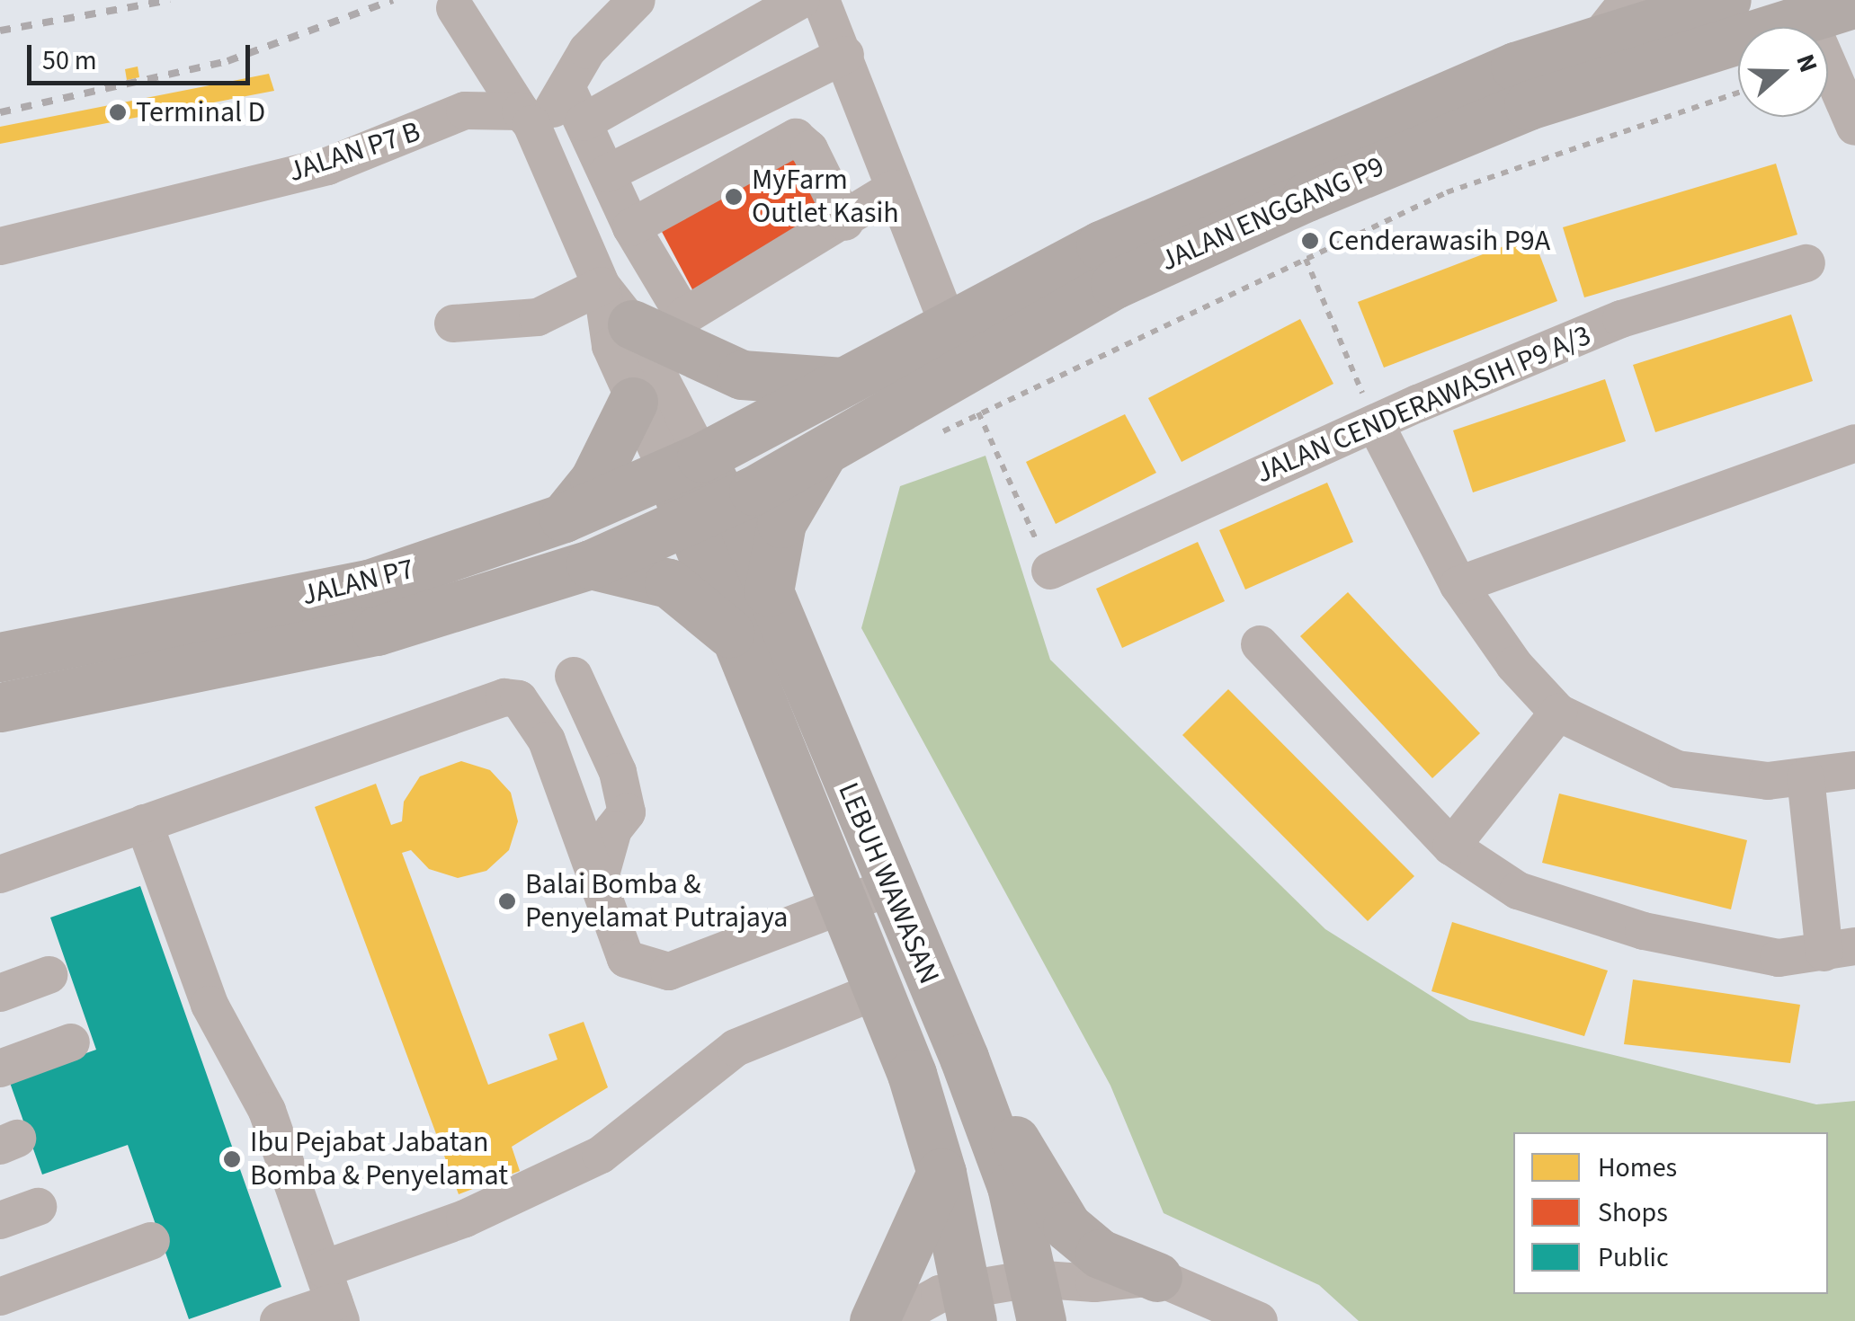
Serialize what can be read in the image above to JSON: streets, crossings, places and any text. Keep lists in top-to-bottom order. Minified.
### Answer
{"streets":{"main road":["JALAN ENGGANG P9","JALAN P7","LEBUH WAWASAN"],"street":["JALAN P7 B","JALAN CENDERAWASIH P9 A/3"]},"crossings":[["JALAN ENGGANG P9","JALAN P7"],["JALAN ENGGANG P9","LEBUH WAWASAN"],["JALAN P7","LEBUH WAWASAN"]],"places":["Terminal D","MyFarm Outlet Kasih","Cenderawasih P9A","Balai Bomba & Penyelamat Putrajaya","Ibu Pejabat Jabatan Bomba & Penyelamat"],"legend":["Homes","Shops","Public"],"scale_bar":"50 m","north":"right"}
